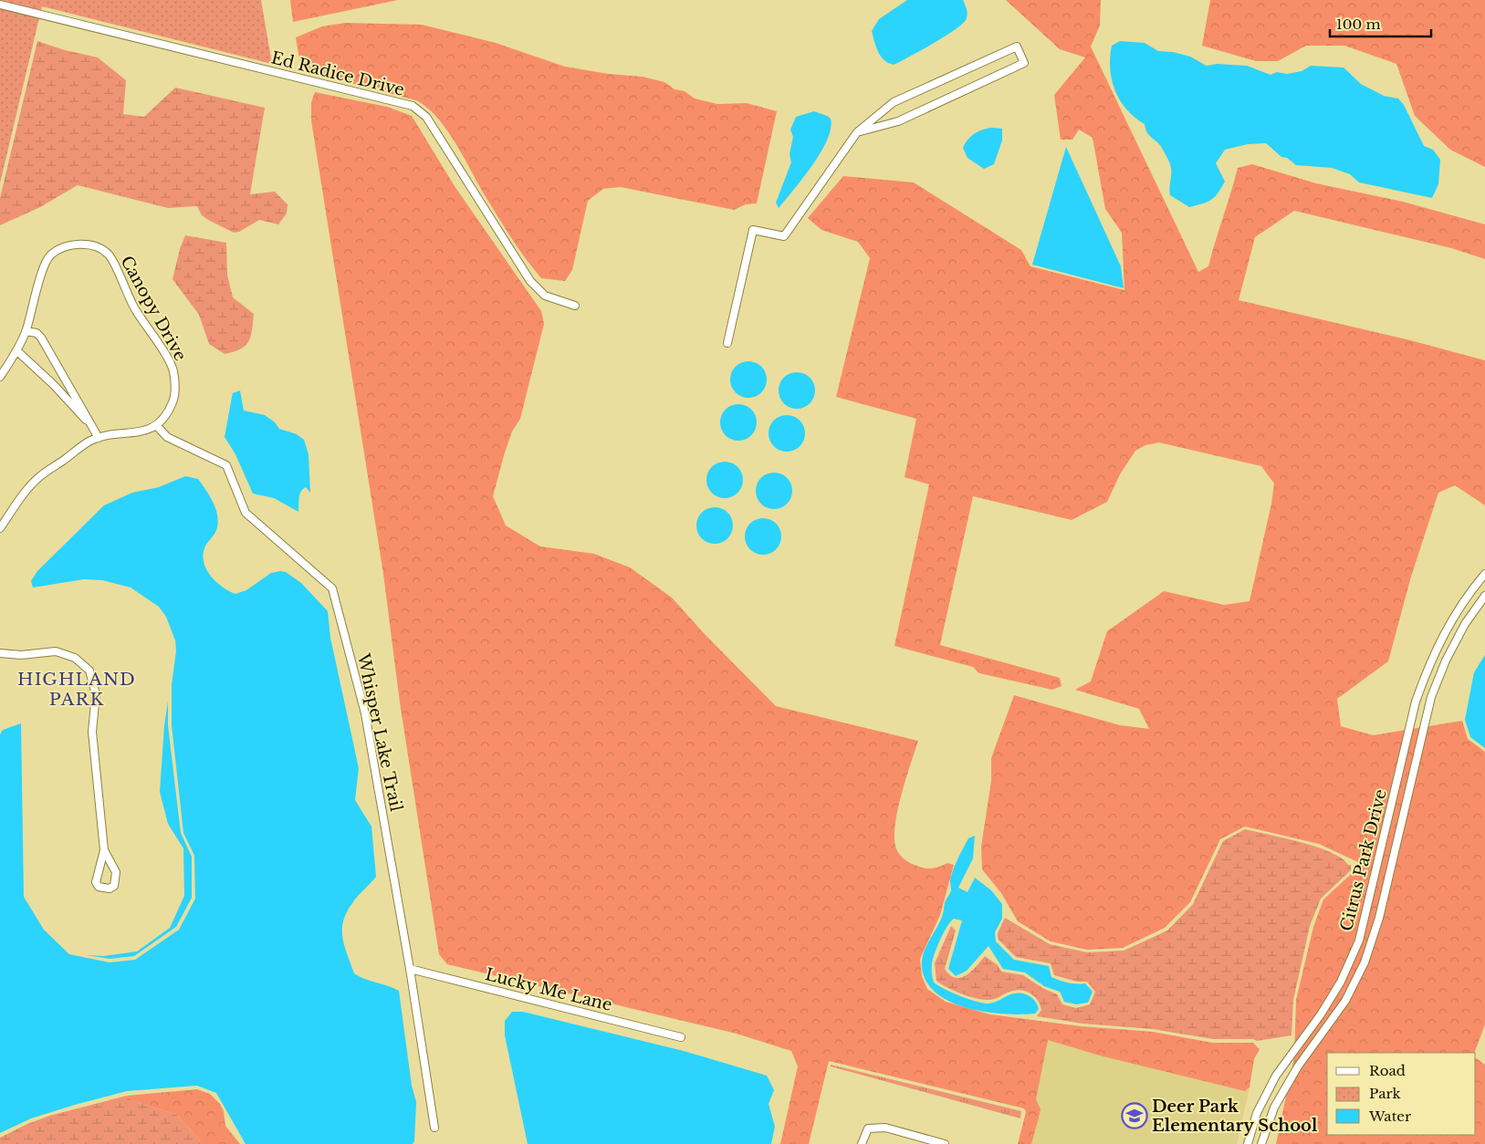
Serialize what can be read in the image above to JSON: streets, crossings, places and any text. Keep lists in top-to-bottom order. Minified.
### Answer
{"streets":{"street":["Ed Radice Drive","Canopy Drive","Whisper Lake Trail","Citrus Park Drive","Lucky Me Lane"]},"crossings":[["Canopy Drive","Whisper Lake Trail"],["Whisper Lake Trail","Lucky Me Lane"]],"districts":["HIGHLAND PARK"],"places":{"school or university":["Deer Park Elementary School"]},"legend":["Road","Park","Water"],"scale_bar":"100 m"}
